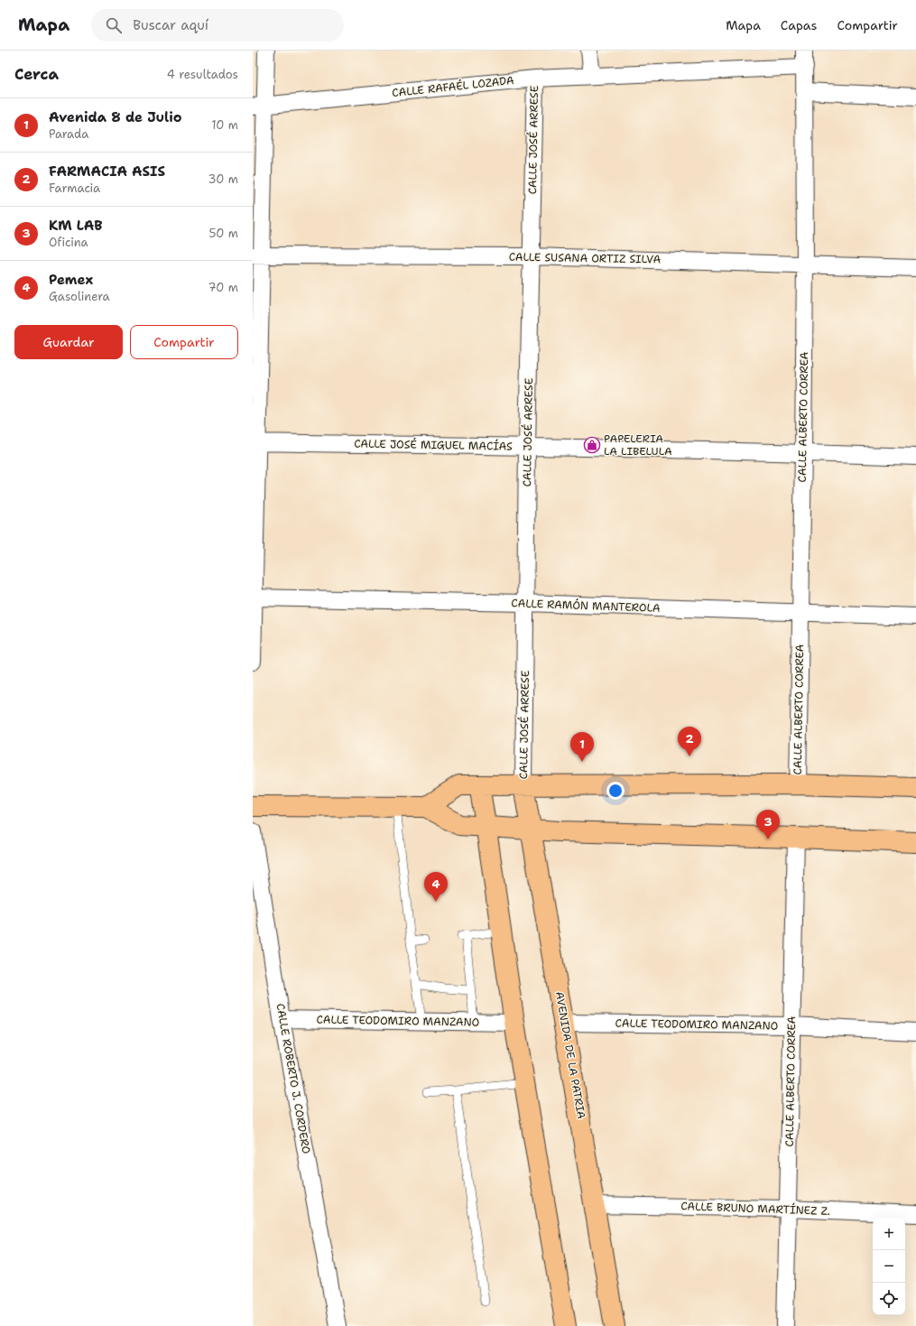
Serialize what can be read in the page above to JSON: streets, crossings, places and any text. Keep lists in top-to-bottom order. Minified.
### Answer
{"streets":{"main road":["AVENIDA DE LA PATRIA"],"street":["CALLE RAFAÉL LOZADA","CALLE JOSÉ ARRESE","CALLE SUSANA ORTIZ SILVA","CALLE ALBERTO CORREA","CALLE JOSÉ MIGUEL MACÍAS","CALLE RAMÓN MANTEROLA","CALLE TEODOMIRO MANZANO","CALLE ROBERTO J. CORDERO","CALLE BRUNO MARTÍNEZ Z."]},"crossings":[["CALLE RAFAÉL LOZADA","CALLE JOSÉ ARRESE"],["CALLE RAFAÉL LOZADA","CALLE ALBERTO CORREA"],["CALLE JOSÉ ARRESE","CALLE SUSANA ORTIZ SILVA"],["CALLE JOSÉ ARRESE","CALLE JOSÉ MIGUEL MACÍAS"],["CALLE JOSÉ ARRESE","CALLE RAMÓN MANTEROLA"],["CALLE JOSÉ ARRESE","AVENIDA DE LA PATRIA"],["CALLE SUSANA ORTIZ SILVA","CALLE ALBERTO CORREA"],["CALLE ALBERTO CORREA","CALLE JOSÉ MIGUEL MACÍAS"],["CALLE ALBERTO CORREA","CALLE RAMÓN MANTEROLA"],["CALLE ALBERTO CORREA","CALLE TEODOMIRO MANZANO"],["CALLE ALBERTO CORREA","CALLE BRUNO MARTÍNEZ Z."],["CALLE TEODOMIRO MANZANO","AVENIDA DE LA PATRIA"],["CALLE TEODOMIRO MANZANO","CALLE ROBERTO J. CORDERO"],["AVENIDA DE LA PATRIA","CALLE BRUNO MARTÍNEZ Z."]],"places":{"shop":["PAPELERIA LA LIBELULA"]},"page":{"header":"Mapa","search":"Buscar aquí","nav":["Mapa","Capas","Compartir"],"heading":["Cerca","4 resultados"],"list":[{"mark":"1","name":"Avenida 8 de Julio","note":"Parada","value":"10 m"},{"mark":"2","name":"FARMACIA ASIS","note":"Farmacia","value":"30 m"},{"mark":"3","name":"KM LAB","note":"Oficina","value":"50 m"},{"mark":"4","name":"Pemex","note":"Gasolinera","value":"70 m"}],"buttons":["Guardar","Compartir"],"pins":["2","1","3","4"],"map_buttons":["+","−"]}}
